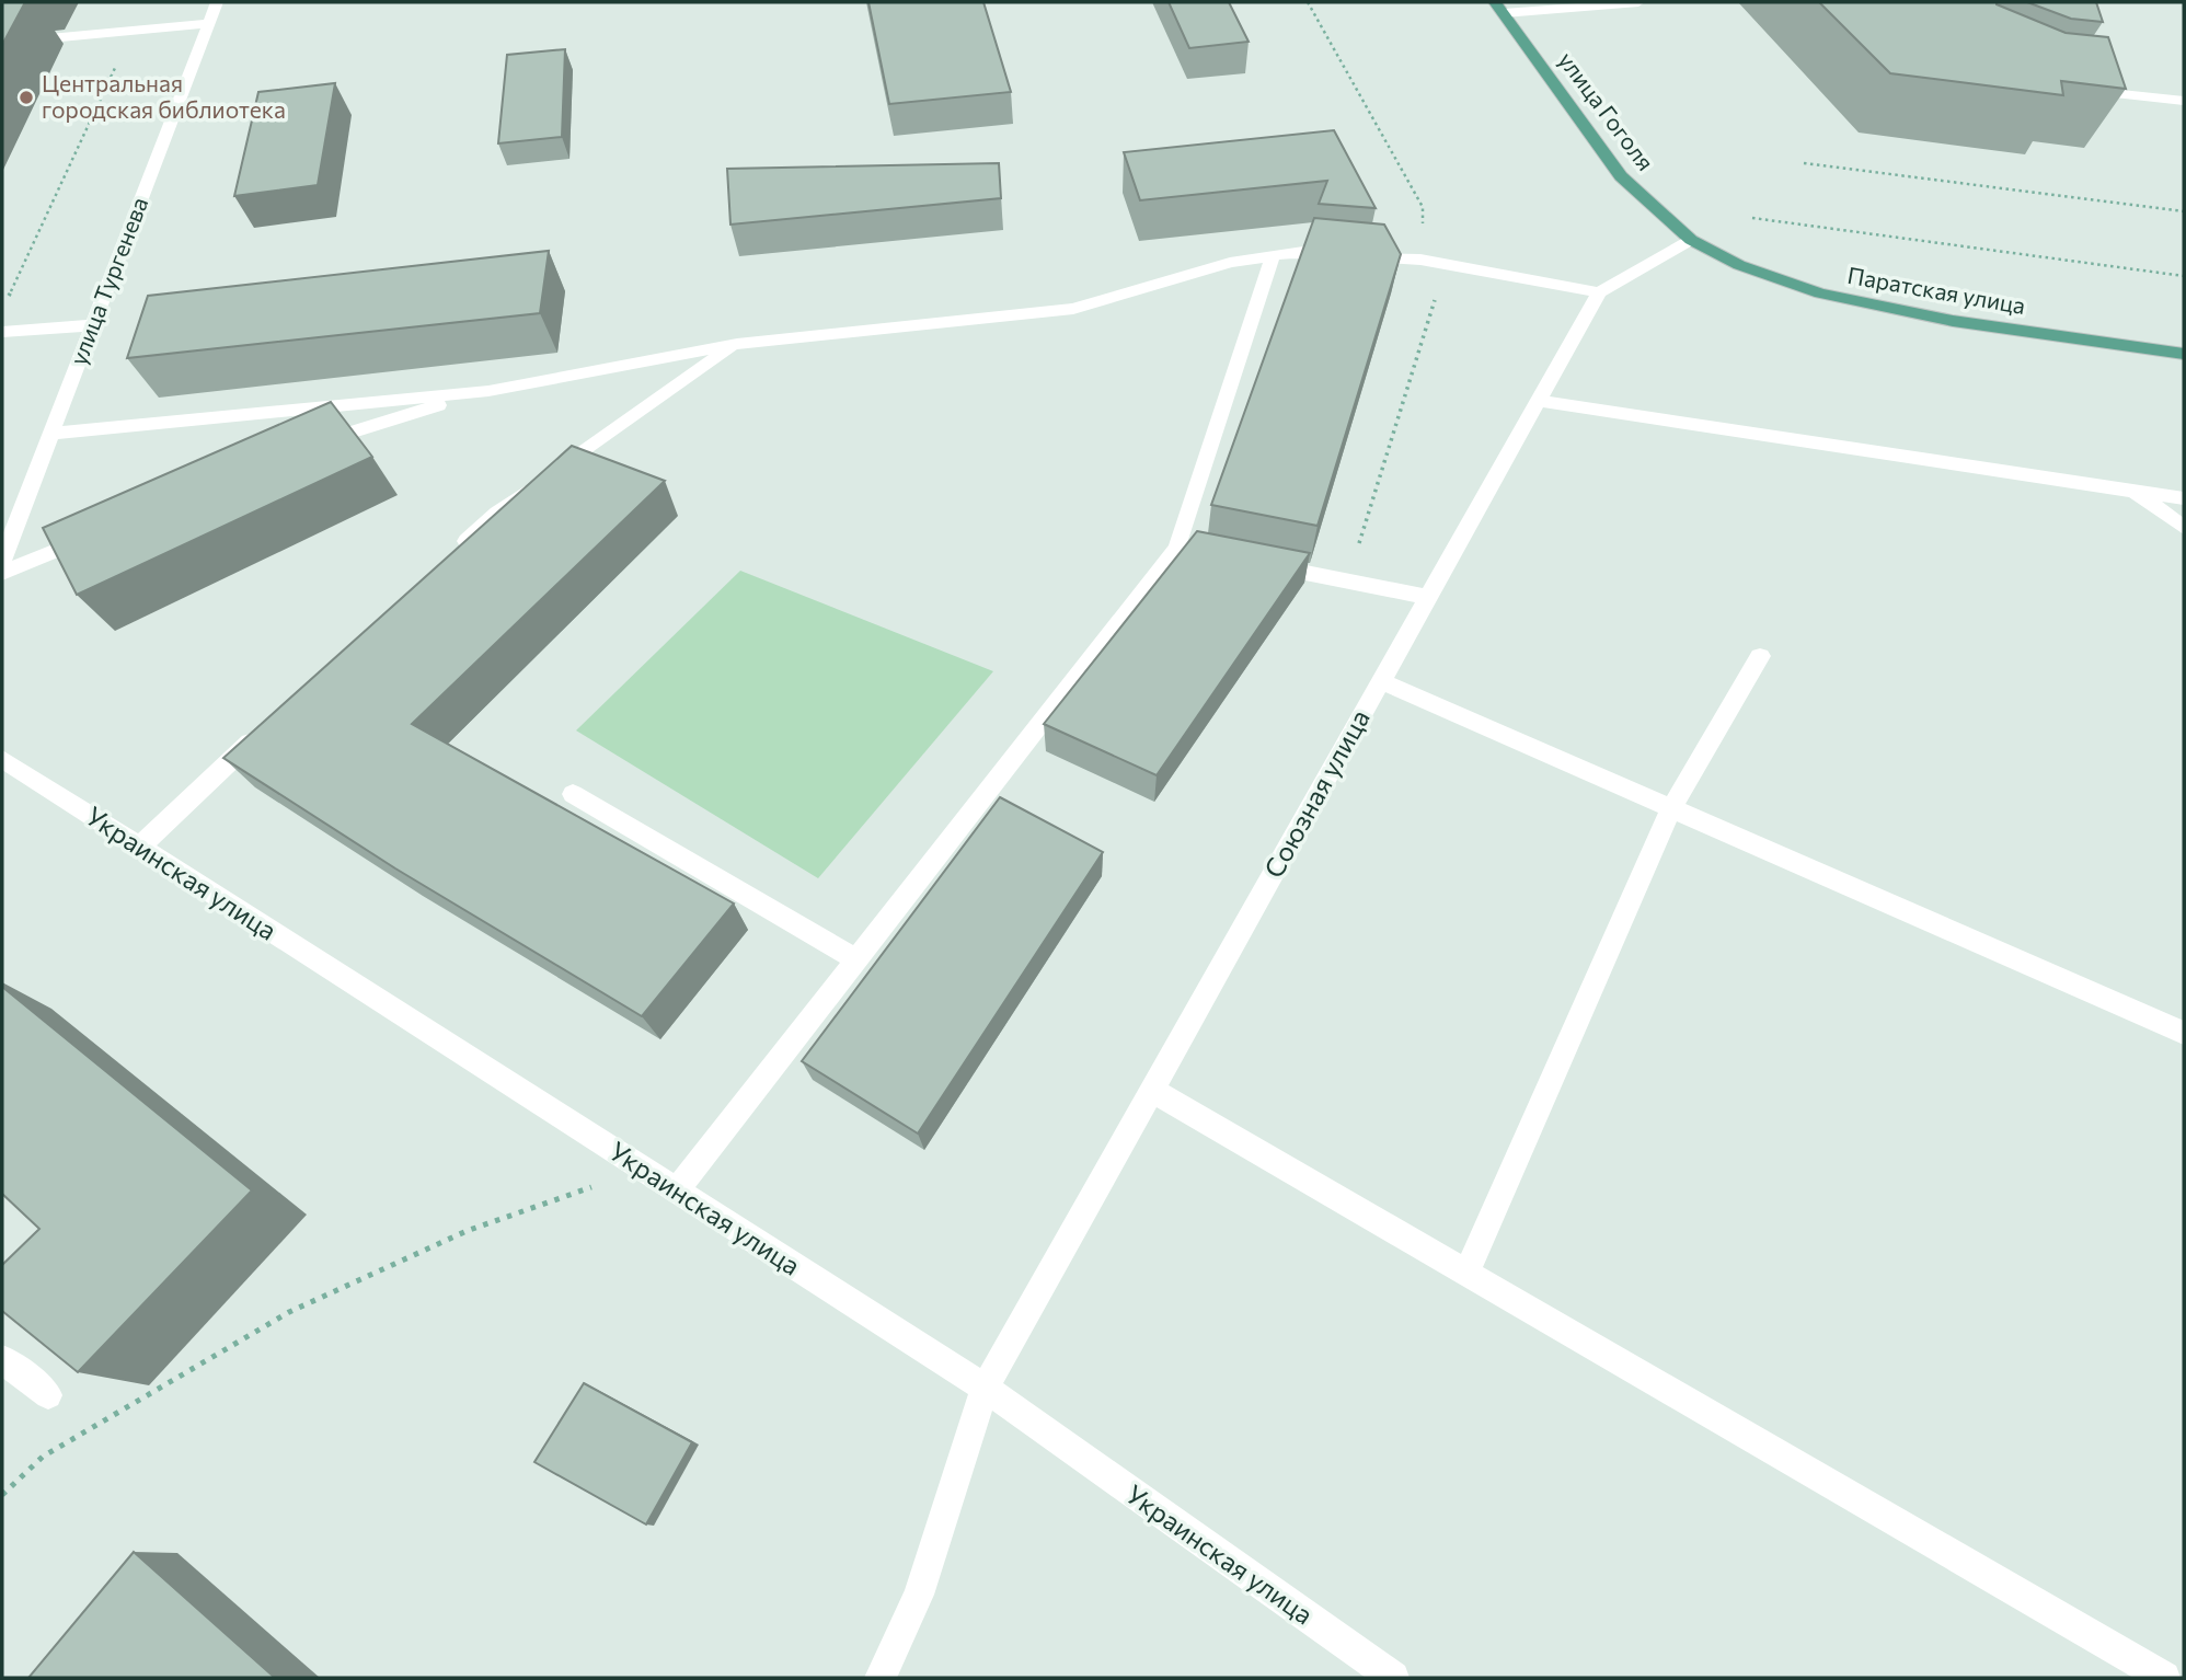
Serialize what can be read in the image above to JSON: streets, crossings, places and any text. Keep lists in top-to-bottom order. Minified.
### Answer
{"streets":{"main road":["улица Гоголя","Паратская улица"],"street":["улица Тургенева","Союзная улица","Украинская улица"]},"crossings":[["улица Гоголя","Паратская улица"],["Союзная улица","Украинская улица"]],"places":["Центральная городская библиотека"]}
